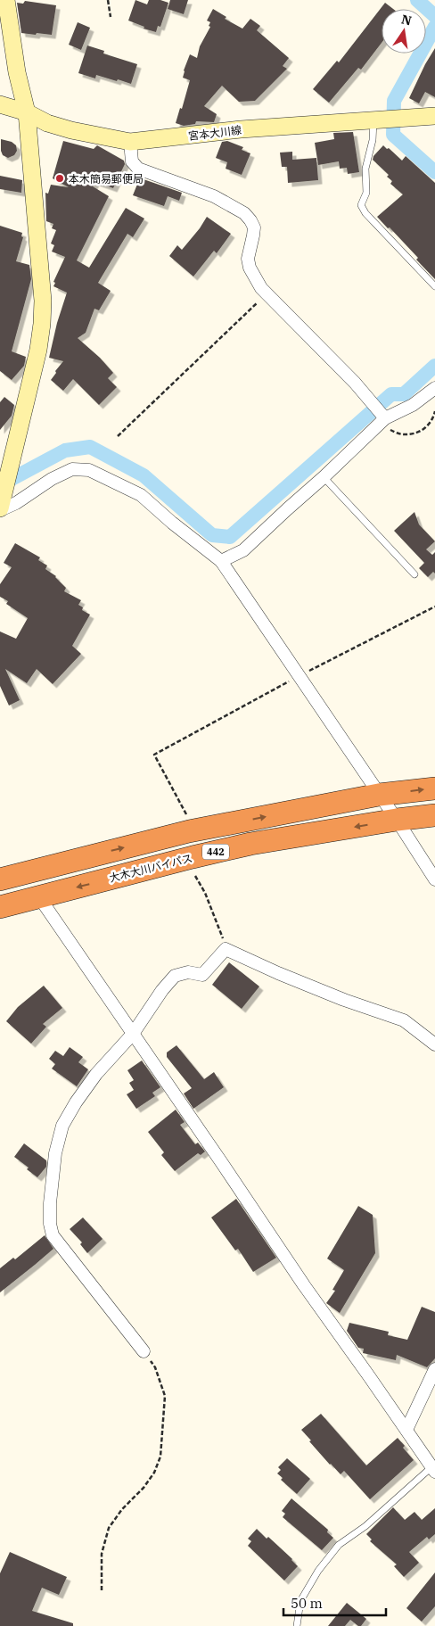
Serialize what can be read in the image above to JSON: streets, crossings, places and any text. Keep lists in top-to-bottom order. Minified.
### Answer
{"streets":{"highway":["442","大木大川バイパス"],"street":["宮本大川線"]},"places":["本木簡易郵便局"],"scale_bar":"50 m","north":"top"}
